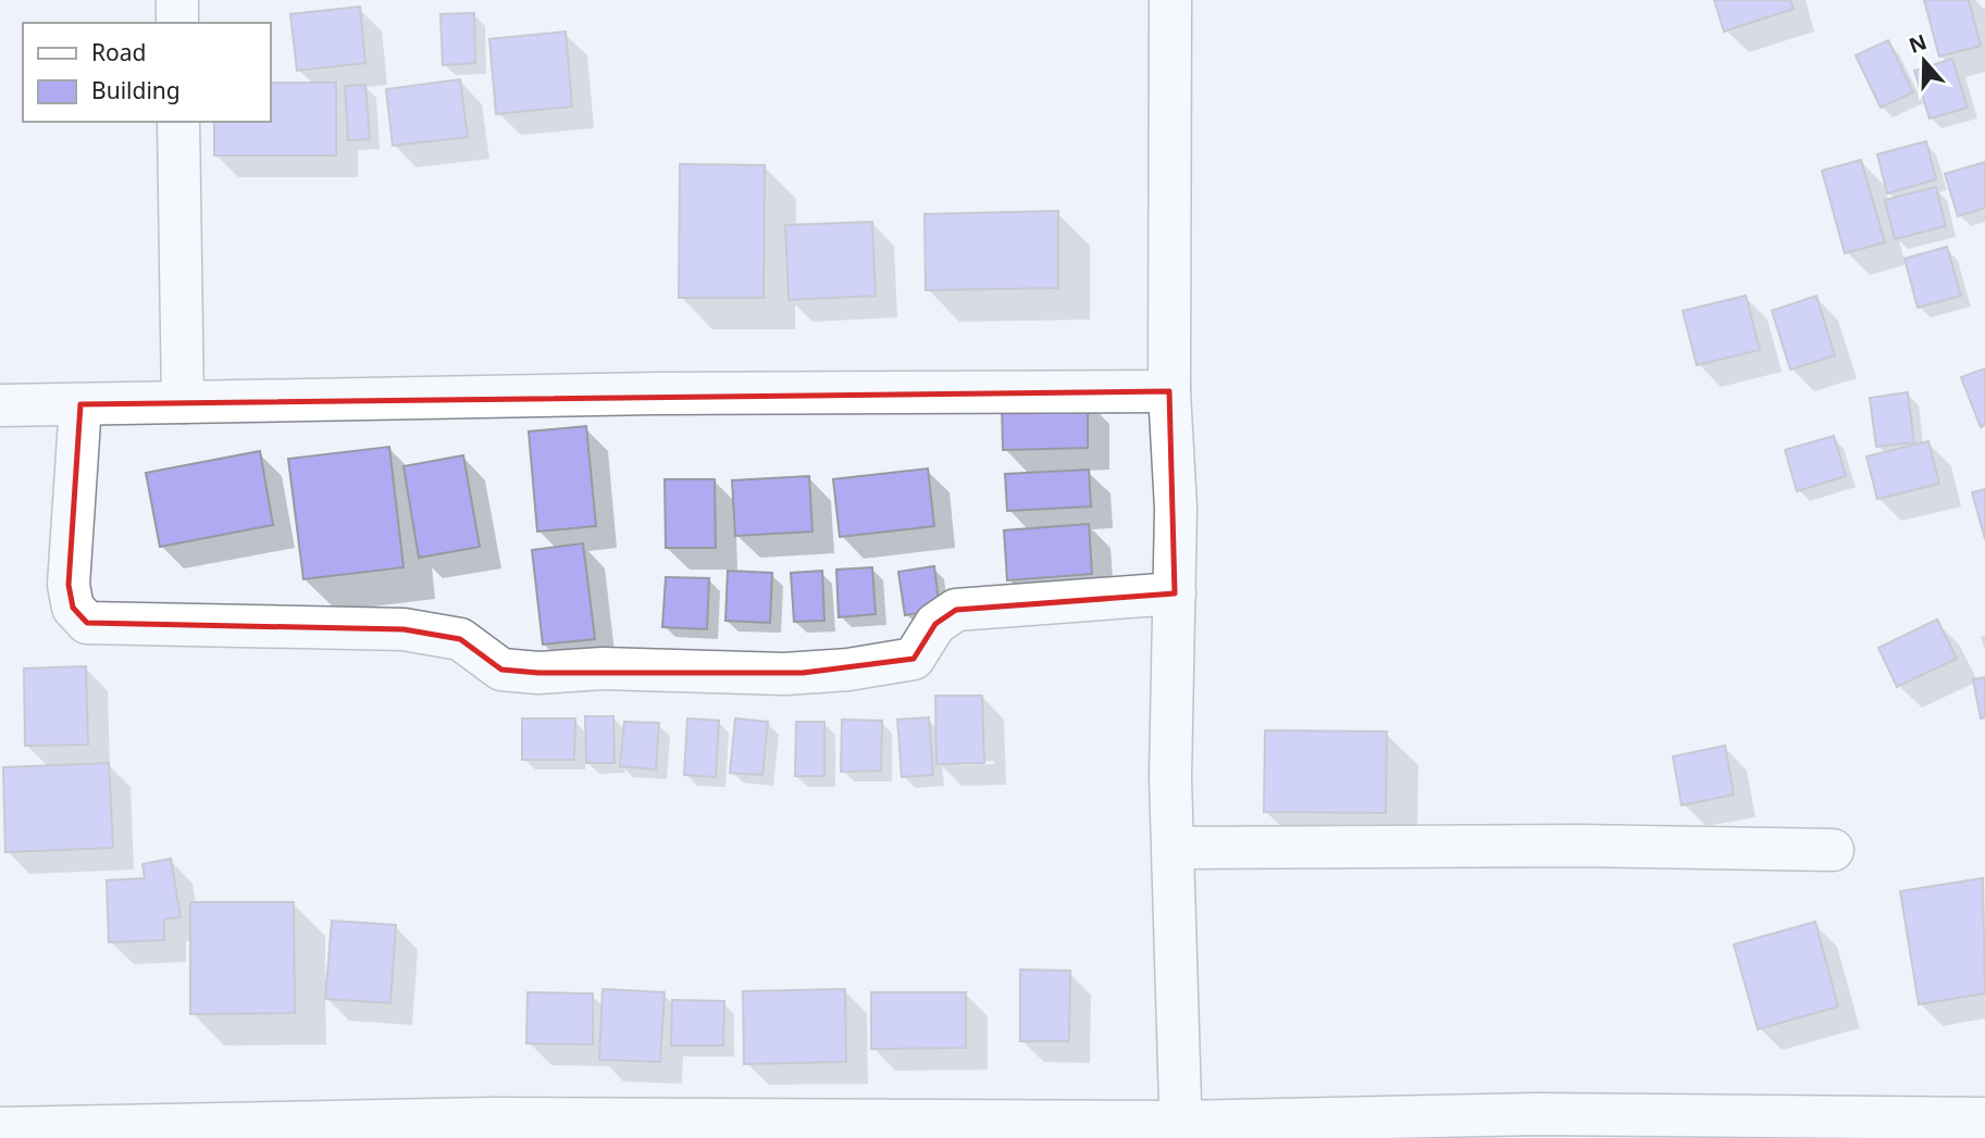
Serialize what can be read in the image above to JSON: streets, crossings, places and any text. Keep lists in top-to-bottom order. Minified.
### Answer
{"legend":["Road","Building"],"north":"top"}
